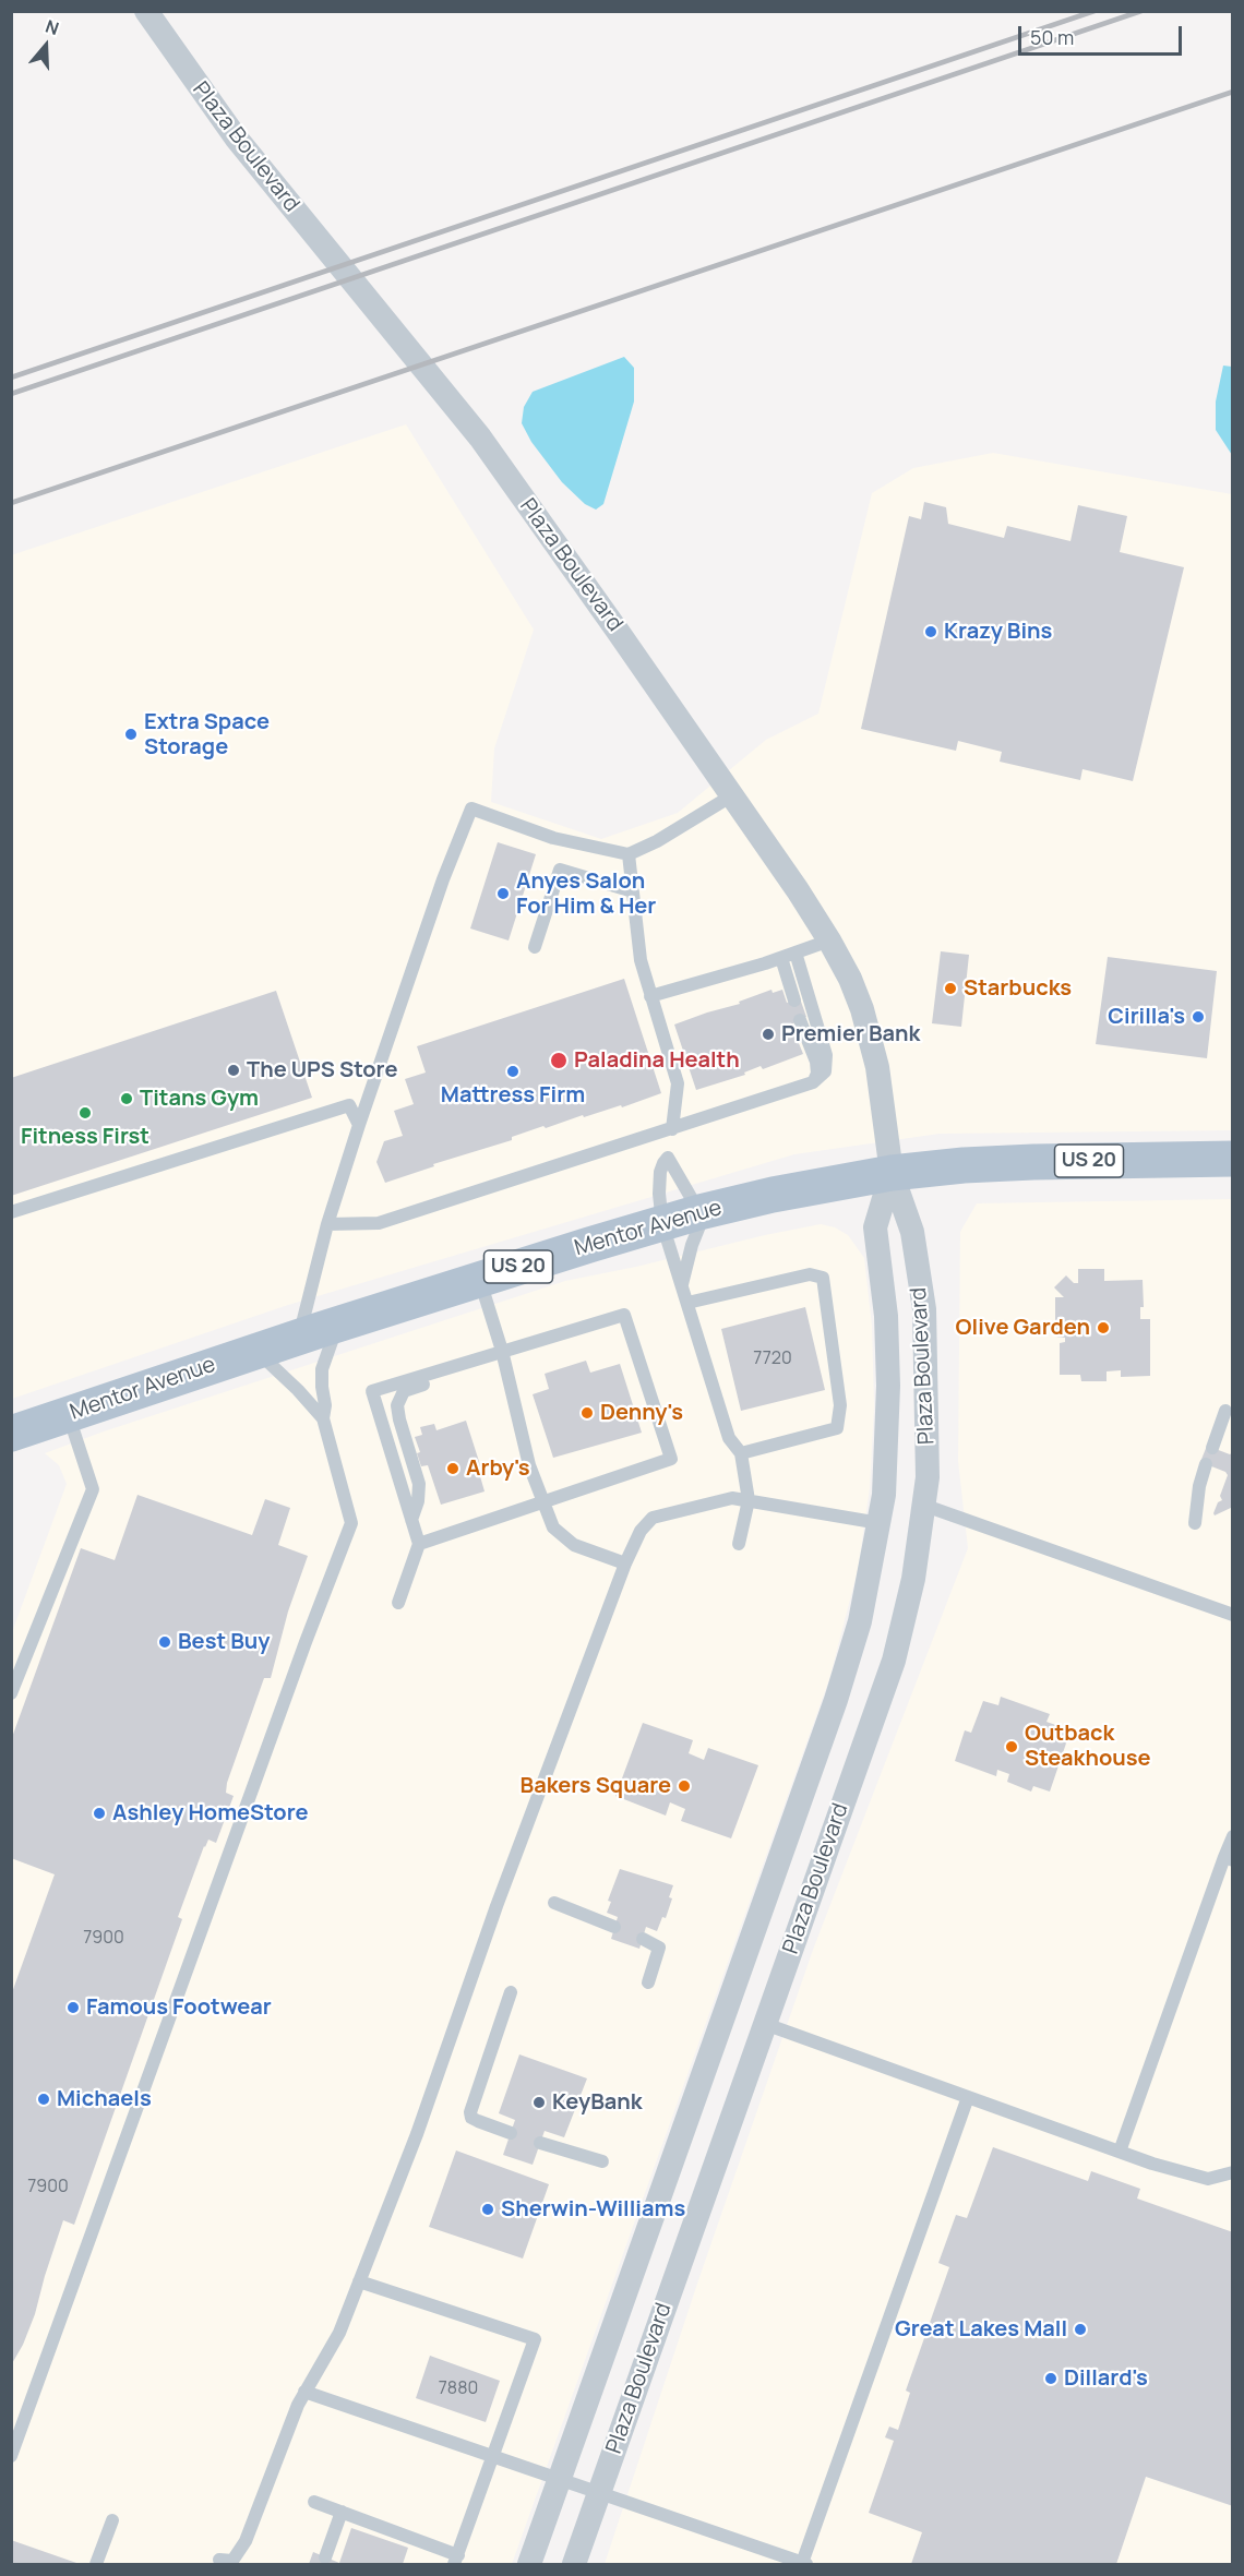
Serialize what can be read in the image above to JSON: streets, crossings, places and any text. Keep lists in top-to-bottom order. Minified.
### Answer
{"streets":{"main road":["US 20","Mentor Avenue"],"street":["Plaza Boulevard"]},"crossings":[["Plaza Boulevard","Mentor Avenue"]],"places":["Krazy Bins","Extra Space Storage","Anyes Salon For Him & Her","Starbucks","Cirilla's","Premier Bank","Paladina Health","The UPS Store","Mattress Firm","Titans Gym","Fitness First","Olive Garden","Denny's","Arby's","Best Buy","Outback Steakhouse","Bakers Square","Ashley HomeStore","Famous Footwear","Michaels","KeyBank","Sherwin-Williams","Great Lakes Mall","Dillard's"],"house_numbers":["7720","7900","7900","7880"],"scale_bar":"50 m","north":"top"}
